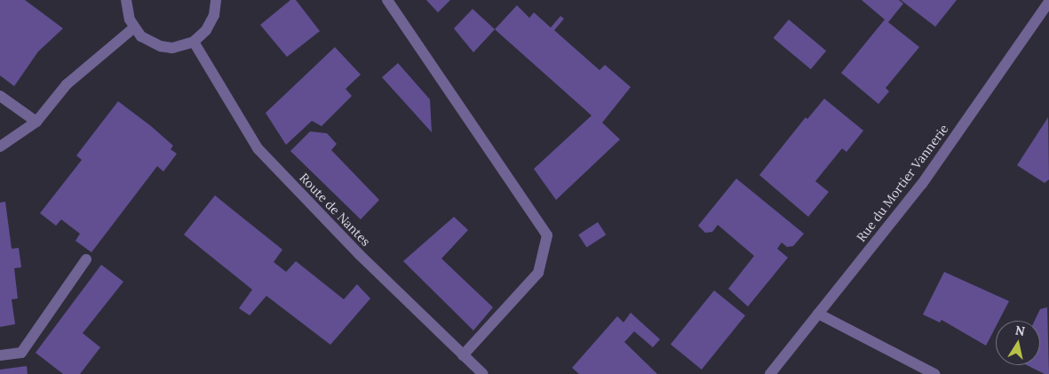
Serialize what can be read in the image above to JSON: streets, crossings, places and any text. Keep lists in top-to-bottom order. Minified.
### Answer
{"streets":{"street":["Rue du Mortier Vannerie","Route de Nantes"]},"north":"top"}
